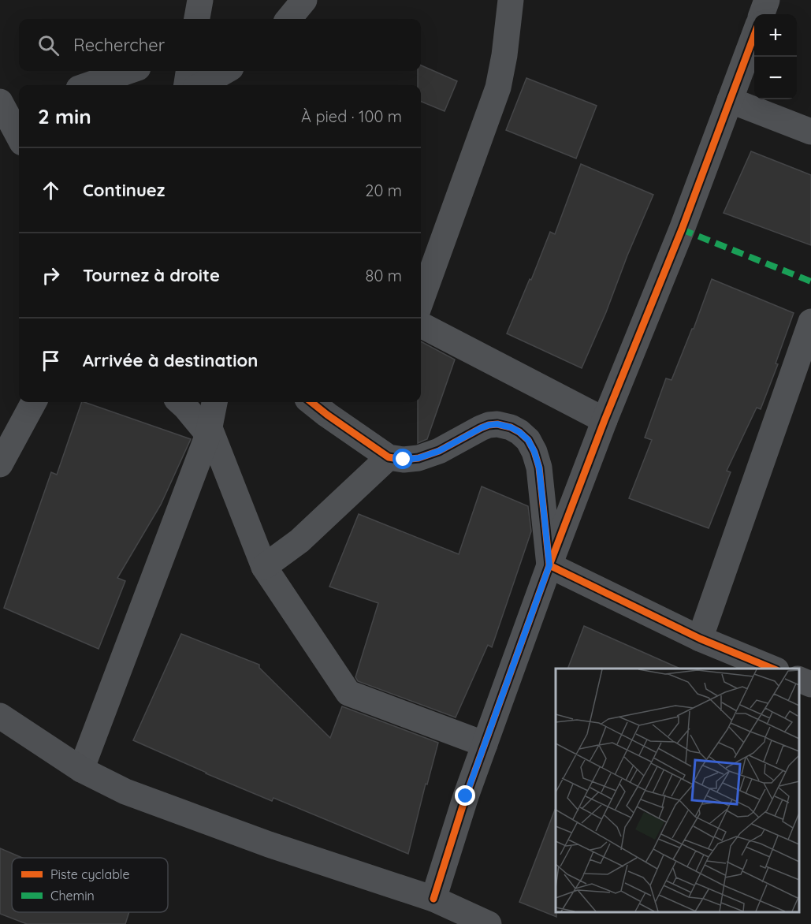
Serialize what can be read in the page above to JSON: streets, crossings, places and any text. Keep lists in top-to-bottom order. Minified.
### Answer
{"legend":["Piste cyclable","Chemin"],"page":{"map_buttons":["+","−"],"search":"Rechercher","heading":["2 min","À pied · 100 m"],"list":[["Continuez","20 m"],["Tournez à droite","80 m"],"Arrivée à destination"]}}
